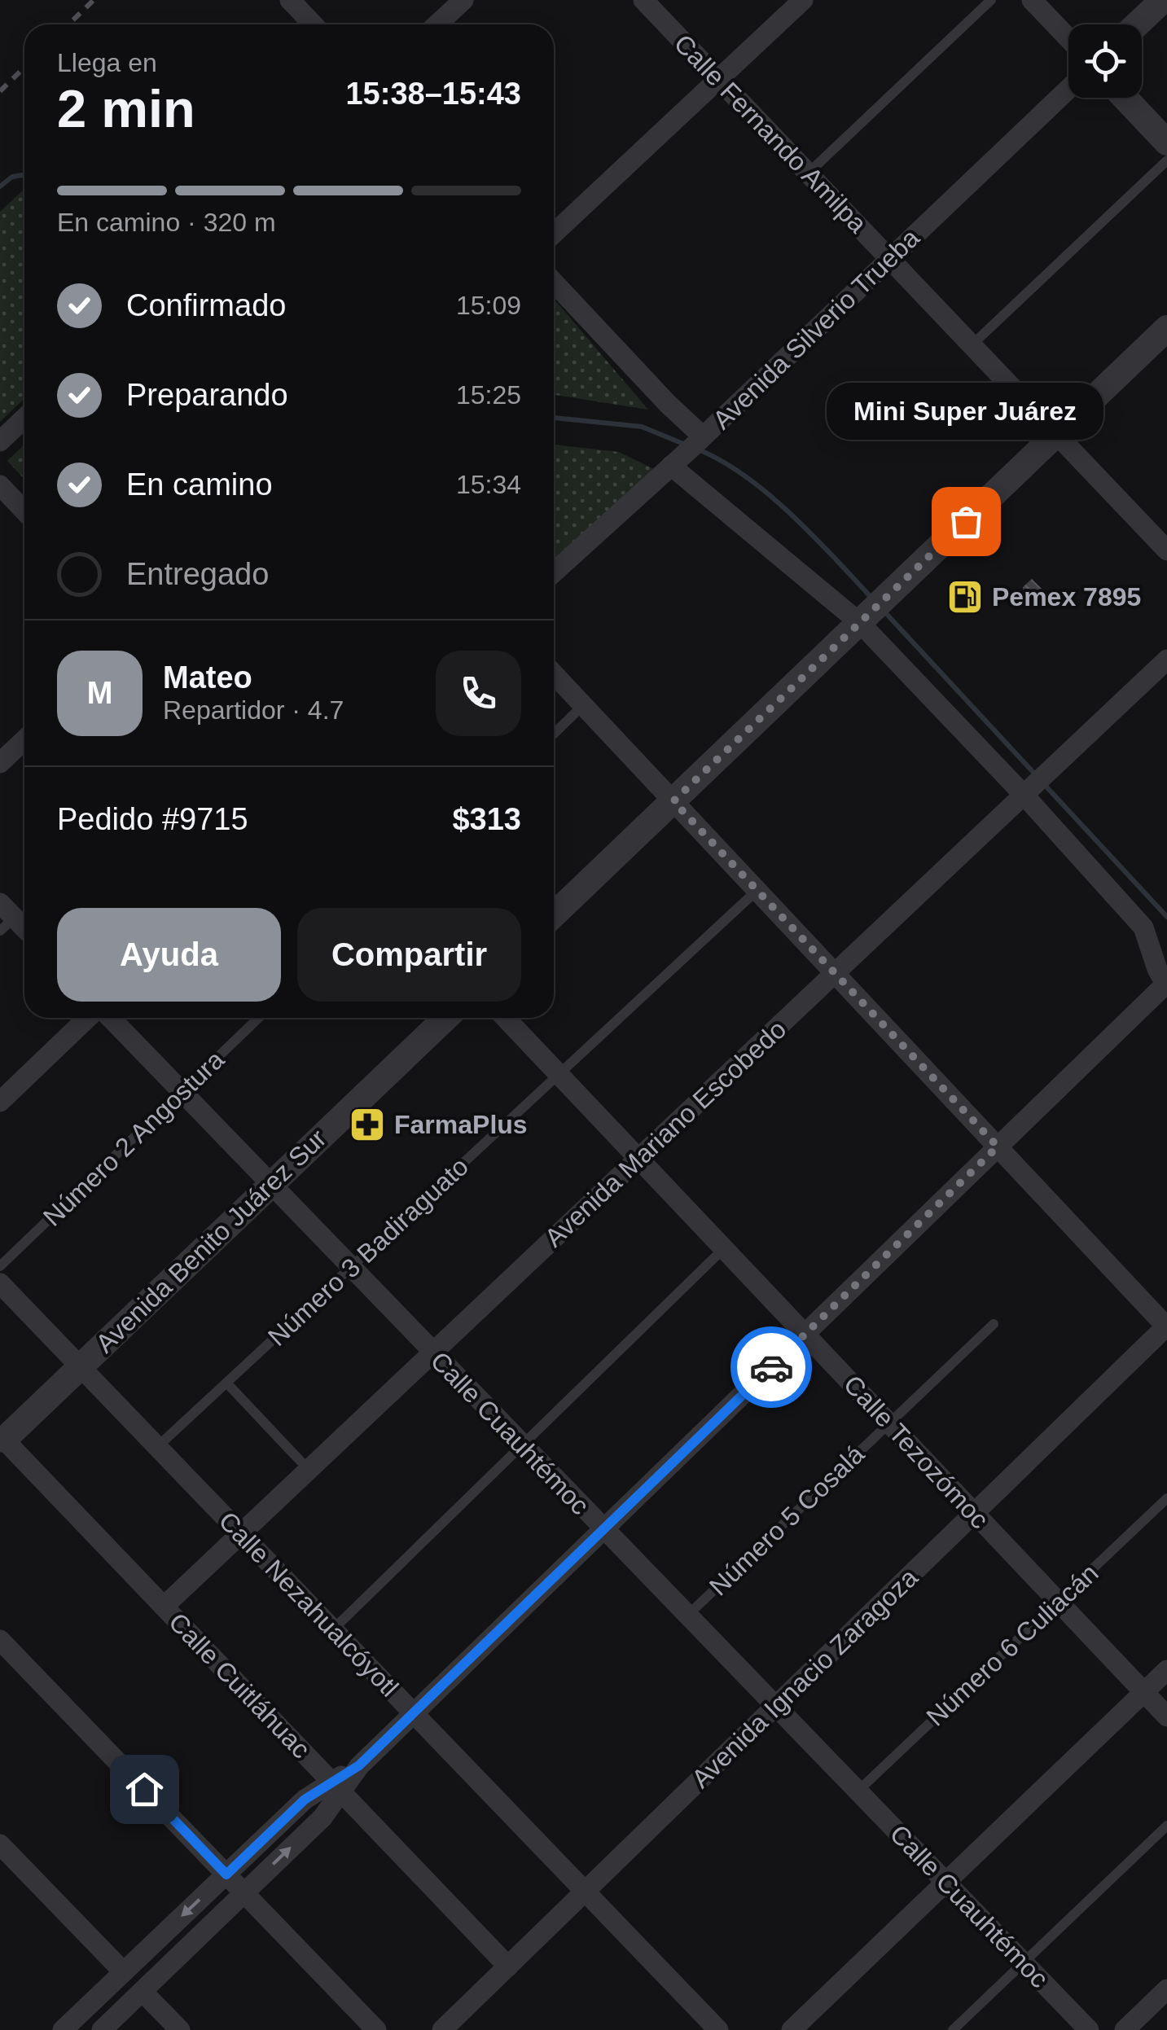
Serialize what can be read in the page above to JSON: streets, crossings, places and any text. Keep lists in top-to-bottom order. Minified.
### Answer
{"streets":{"street":["Calle Fernando Amilpa","Avenida Silverio Trueba","Avenida Mariano Escobedo","Avenida Benito Juárez Sur","Calle Cuauhtémoc","Calle Tezozómoc","Calle Nezahualcóyotl","Avenida Ignacio Zaragoza","Calle Cuitláhuac"],"lane":["Número 2 Angostura","Número 3 Badiraguato","Número 5 Cosalá","Número 6 Culiacán"]},"crossings":[["Calle Fernando Amilpa","Avenida Silverio Trueba"],["Avenida Mariano Escobedo","Calle Cuauhtémoc"],["Avenida Mariano Escobedo","Calle Tezozómoc"],["Avenida Mariano Escobedo","Calle Nezahualcóyotl"],["Avenida Mariano Escobedo","Calle Cuitláhuac"],["Número 2 Angostura","Calle Cuauhtémoc"],["Avenida Benito Juárez Sur","Calle Cuauhtémoc"],["Avenida Benito Juárez Sur","Calle Nezahualcóyotl"],["Avenida Benito Juárez Sur","Calle Cuitláhuac"],["Número 3 Badiraguato","Calle Cuauhtémoc"],["Número 3 Badiraguato","Calle Tezozómoc"],["Número 3 Badiraguato","Calle Nezahualcóyotl"],["Calle Cuauhtémoc","Número 5 Cosalá"],["Calle Cuauhtémoc","Número 6 Culiacán"],["Calle Cuauhtémoc","Avenida Ignacio Zaragoza"],["Calle Tezozómoc","Número 5 Cosalá"],["Calle Tezozómoc","Número 6 Culiacán"],["Calle Tezozómoc","Avenida Ignacio Zaragoza"],["Calle Nezahualcóyotl","Avenida Ignacio Zaragoza"],["Avenida Ignacio Zaragoza","Calle Cuitláhuac"]],"places":{"other":["Mini Super Juárez"],"fuel station":["Pemex 7895"],"pharmacy":["FarmaPlus"]},"page":{"heading":["2 min","Llega en","15:38–15:43"],"panel":["Mateo","Repartidor · 4.7","Pedido #9715","$313"],"bar":"En camino · 320 m","list":[["Confirmado","15:09"],["Preparando","15:25"],["En camino","15:34"],"Entregado"],"bubble":"Mini Super Juárez","round":"M","buttons":["Ayuda","Compartir"]}}
